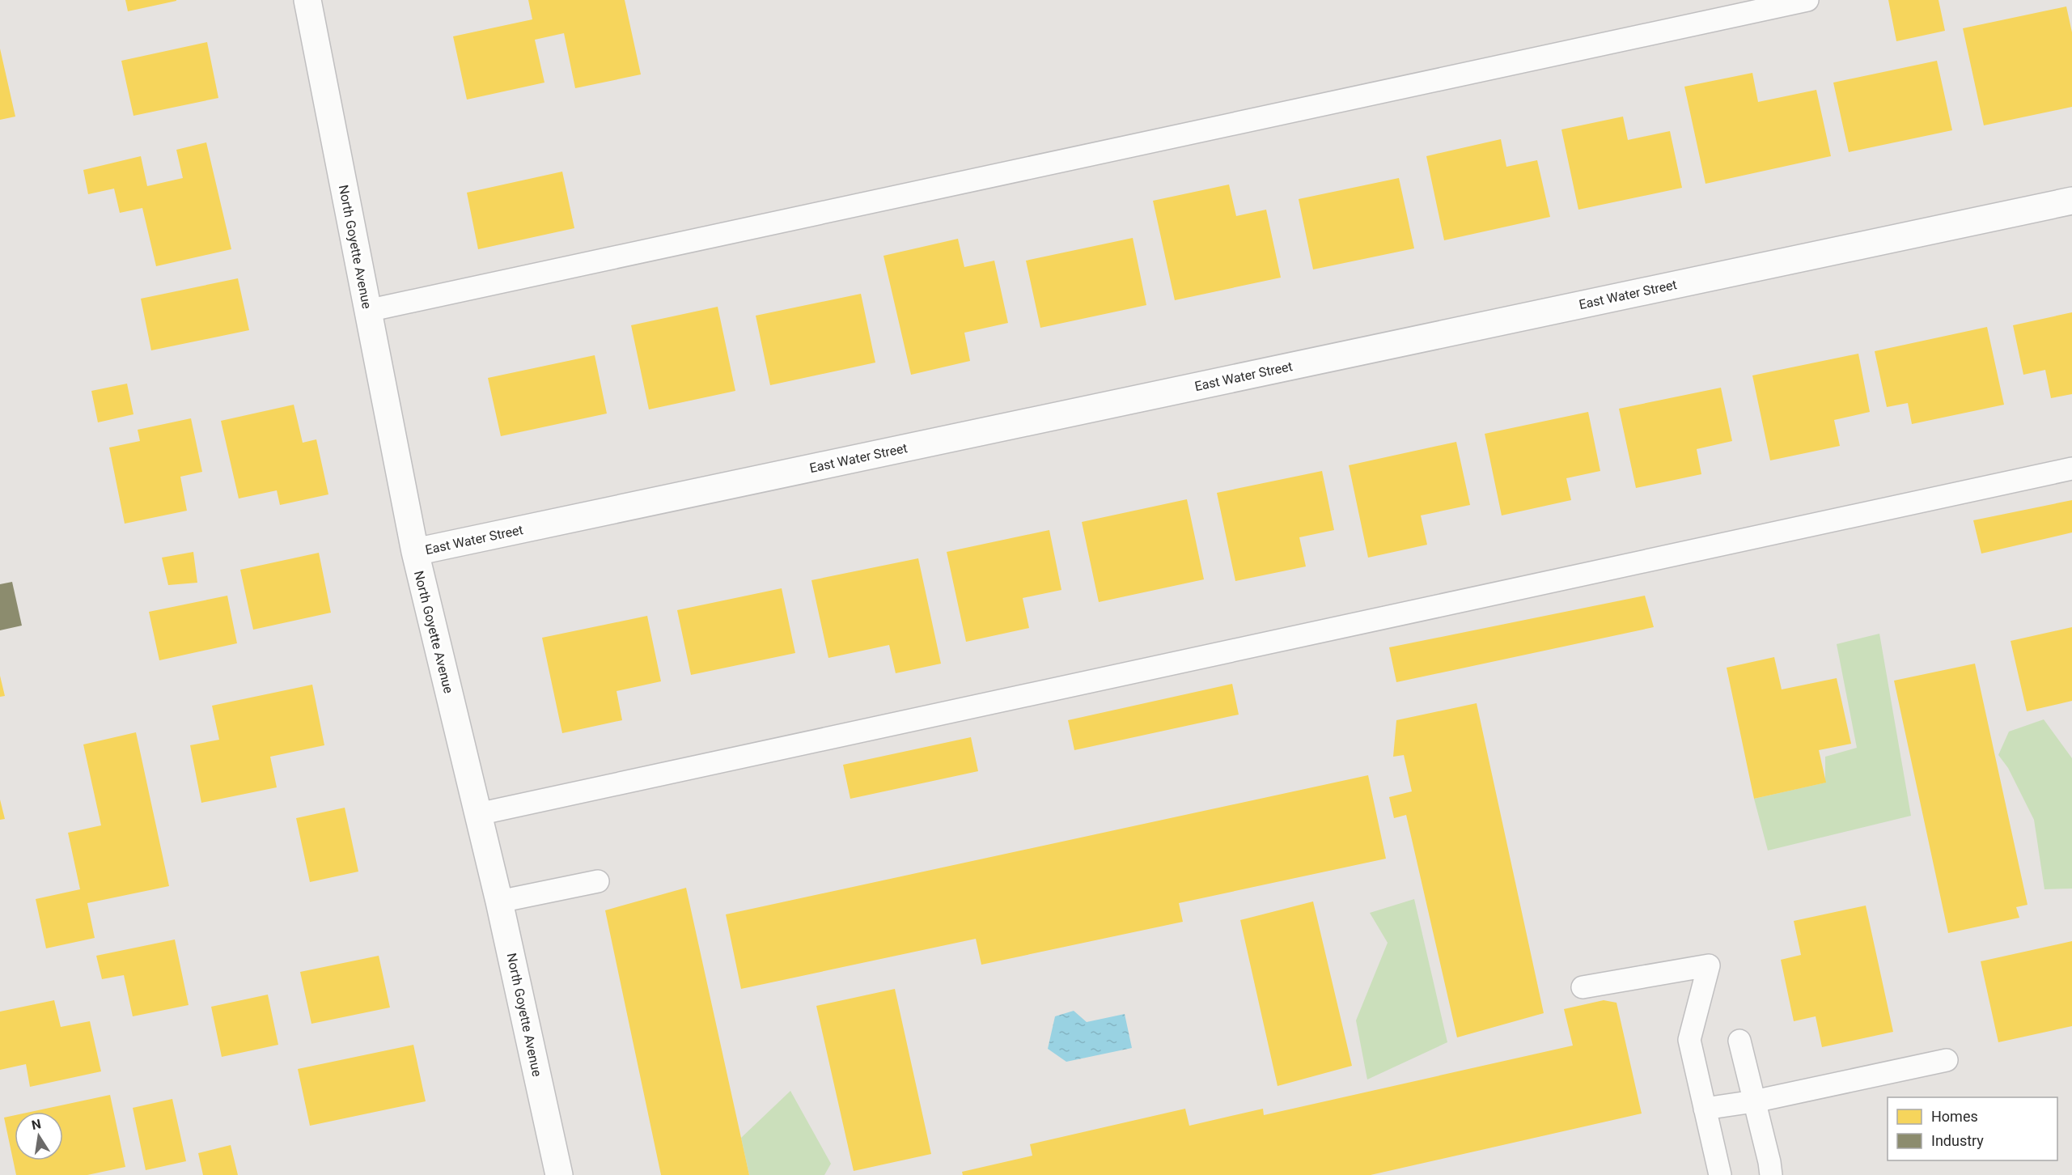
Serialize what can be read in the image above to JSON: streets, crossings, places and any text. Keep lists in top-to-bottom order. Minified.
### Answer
{"streets":{"street":["North Goyette Avenue","East Water Street"]},"crossings":[["North Goyette Avenue","East Water Street"]],"legend":["Homes","Industry"],"north":"top"}
